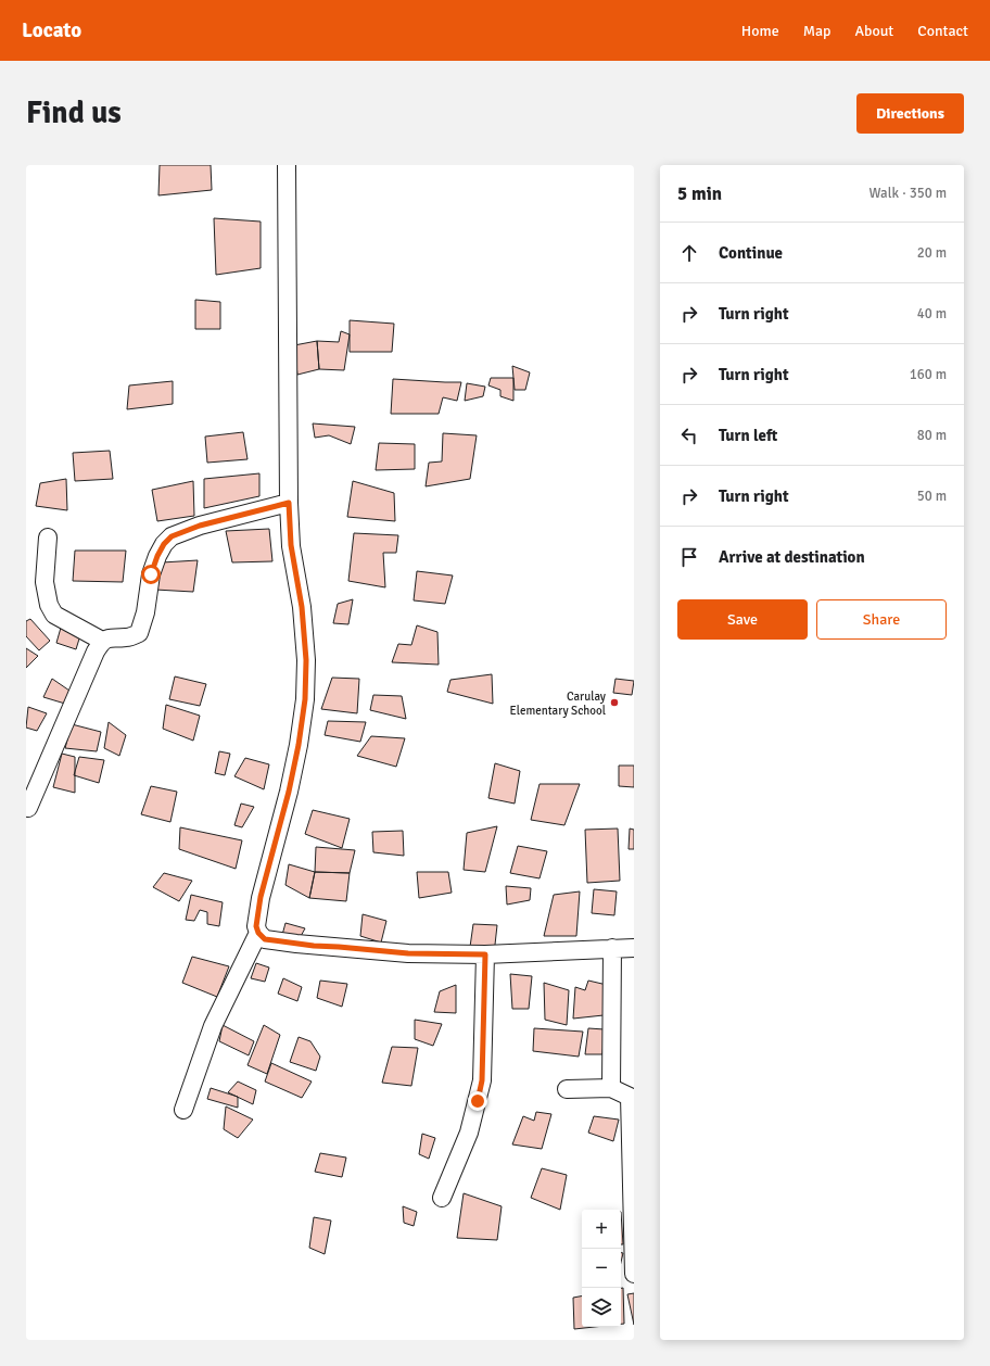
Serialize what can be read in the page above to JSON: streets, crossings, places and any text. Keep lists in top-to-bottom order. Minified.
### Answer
{"places":["Carulay Elementary School"],"page":{"header":"Locato","nav":["Home","Map","About","Contact"],"buttons":["Directions",["Save","Share"]],"title":"Find us","heading":["5 min","Walk · 350 m"],"list":[["Continue","20 m"],["Turn right","40 m"],["Turn right","160 m"],["Turn left","80 m"],["Turn right","50 m"],"Arrive at destination"],"map_buttons":["+","−"]}}
